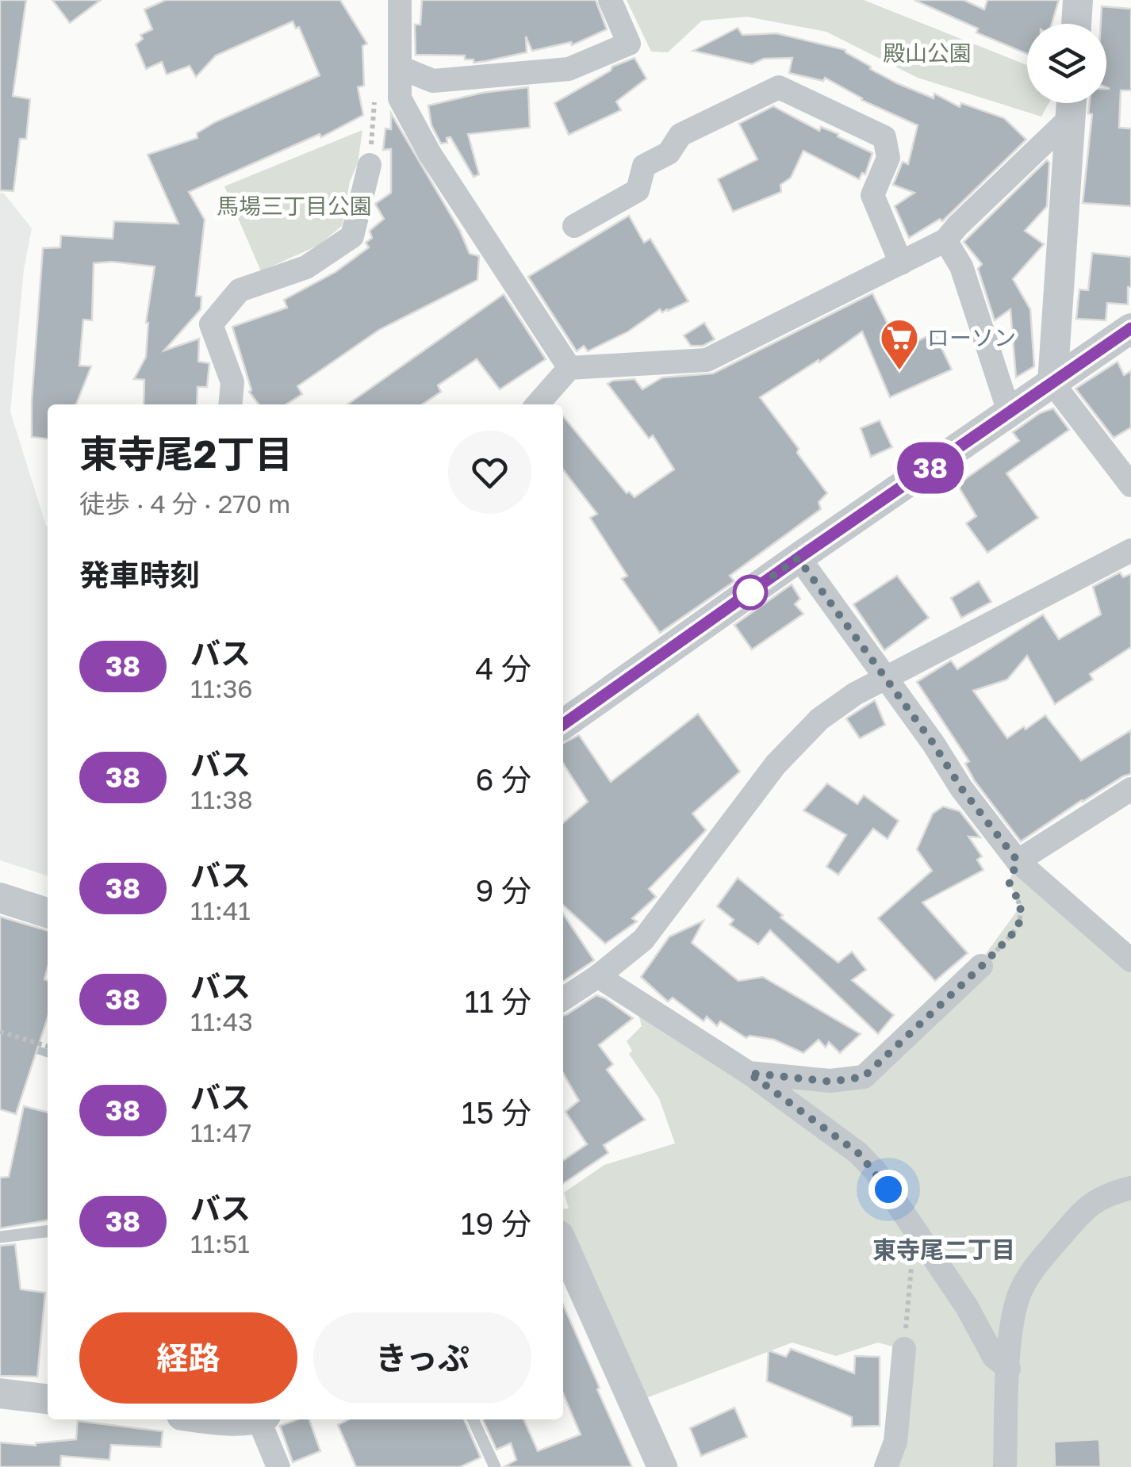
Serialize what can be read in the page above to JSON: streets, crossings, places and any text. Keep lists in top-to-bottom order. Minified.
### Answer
{"districts":["東寺尾二丁目"],"parks":["殿山公園","馬場三丁目公園"],"places":{"supermarket":["ローソン"]},"lines":["bus line 38"],"page":{"on_map":"38","heading":[["東寺尾2丁目","徒歩 · 4 分 · 270 m"],"発車時刻"],"list":[{"mark":"38","name":"バス","note":"11:36","value":"4 分"},{"mark":"38","name":"バス","note":"11:38","value":"6 分"},{"mark":"38","name":"バス","note":"11:41","value":"9 分"},{"mark":"38","name":"バス","note":"11:43","value":"11 分"},{"mark":"38","name":"バス","note":"11:47","value":"15 分"},{"mark":"38","name":"バス","note":"11:51","value":"19 分"}],"buttons":["経路","きっぷ"]}}
